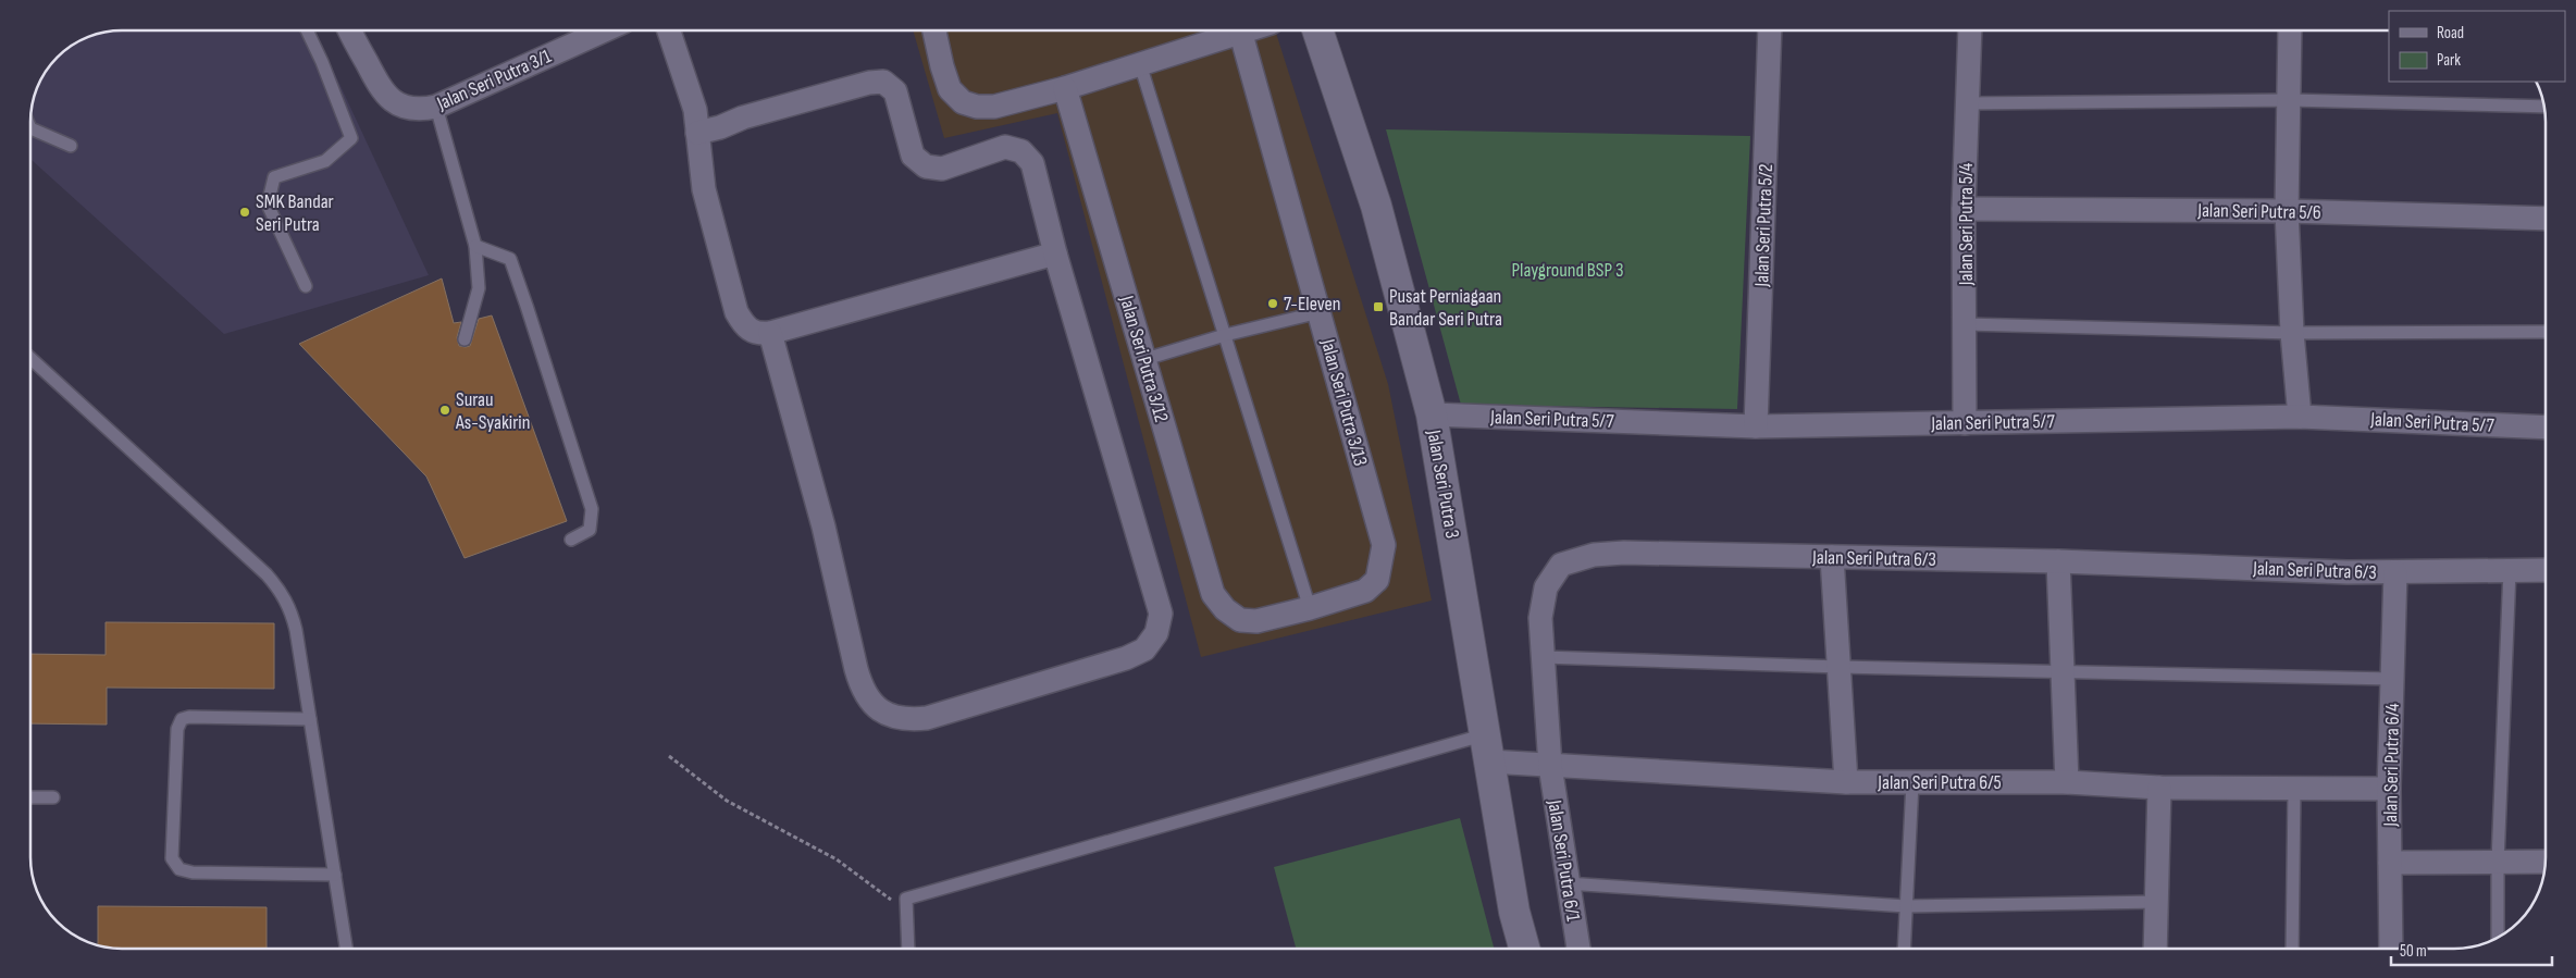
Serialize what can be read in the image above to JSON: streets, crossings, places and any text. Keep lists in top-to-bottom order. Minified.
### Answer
{"streets":{"street":["Jalan Seri Putra 3/1","Jalan Seri Putra 5/6","Jalan Seri Putra 5/4","Jalan Seri Putra 5/2","Jalan Seri Putra 3/12","Jalan Seri Putra 3/13","Jalan Seri Putra 5/7","Jalan Seri Putra 3","Jalan Seri Putra 6/3","Jalan Seri Putra 6/4","Jalan Seri Putra 6/5","Jalan Seri Putra 6/1"]},"crossings":[["Jalan Seri Putra 5/6","Jalan Seri Putra 5/4"],["Jalan Seri Putra 5/4","Jalan Seri Putra 5/7"],["Jalan Seri Putra 5/2","Jalan Seri Putra 5/7"],["Jalan Seri Putra 3/12","Jalan Seri Putra 3/13"],["Jalan Seri Putra 5/7","Jalan Seri Putra 3"],["Jalan Seri Putra 3","Jalan Seri Putra 6/5"],["Jalan Seri Putra 6/3","Jalan Seri Putra 6/4"],["Jalan Seri Putra 6/3","Jalan Seri Putra 6/5"],["Jalan Seri Putra 6/3","Jalan Seri Putra 6/1"],["Jalan Seri Putra 6/4","Jalan Seri Putra 6/5"],["Jalan Seri Putra 6/5","Jalan Seri Putra 6/1"]],"parks":["Playground BSP 3"],"places":{"other":["SMK Bandar Seri Putra","7-Eleven","Surau As-Syakirin"],"transit":["Pusat Perniagaan Bandar Seri Putra"]},"legend":["Road","Park"],"scale_bar":"50 m"}
